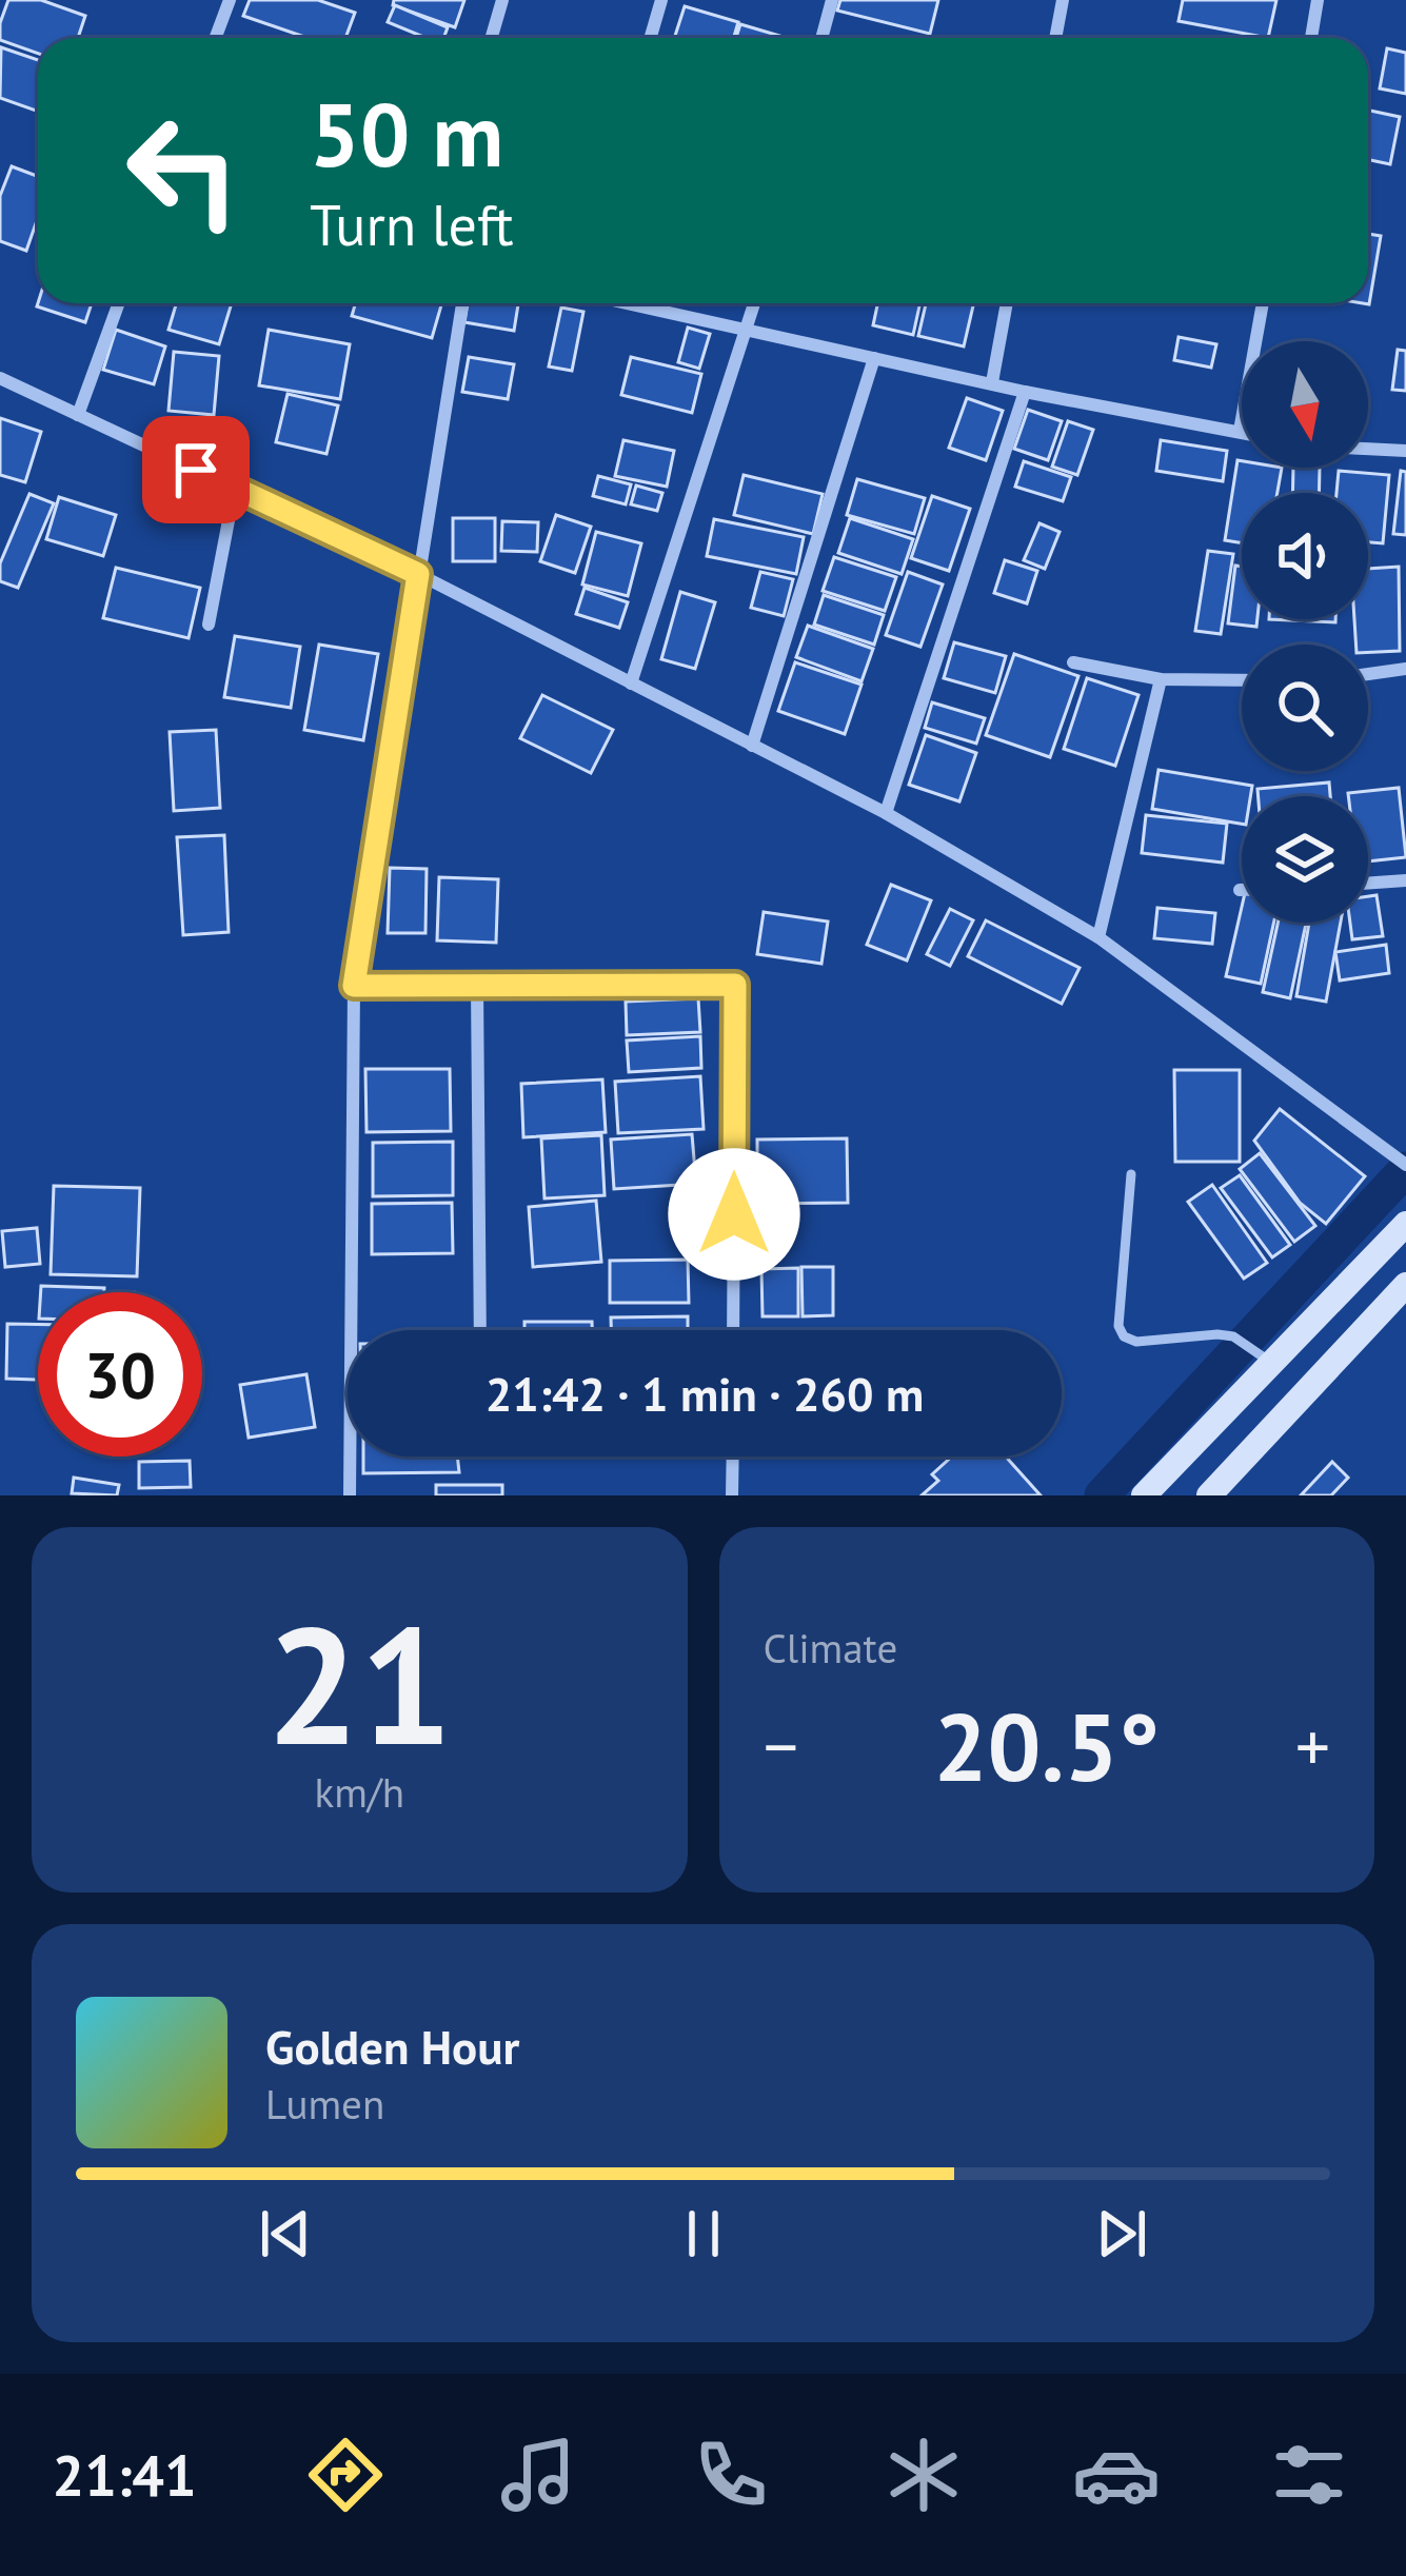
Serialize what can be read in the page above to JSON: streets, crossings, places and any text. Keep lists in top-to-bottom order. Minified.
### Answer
{"north":"bottom","page":{"turn":["50 m","Turn left"],"limit":"30","trip":"21:42 · 1 min · 260 m","tile":[["21","km/h"],"Climate"],"heat":["−","20.5°","+"],"song":["Golden Hour","Lumen"],"tabs":"21:41"}}
